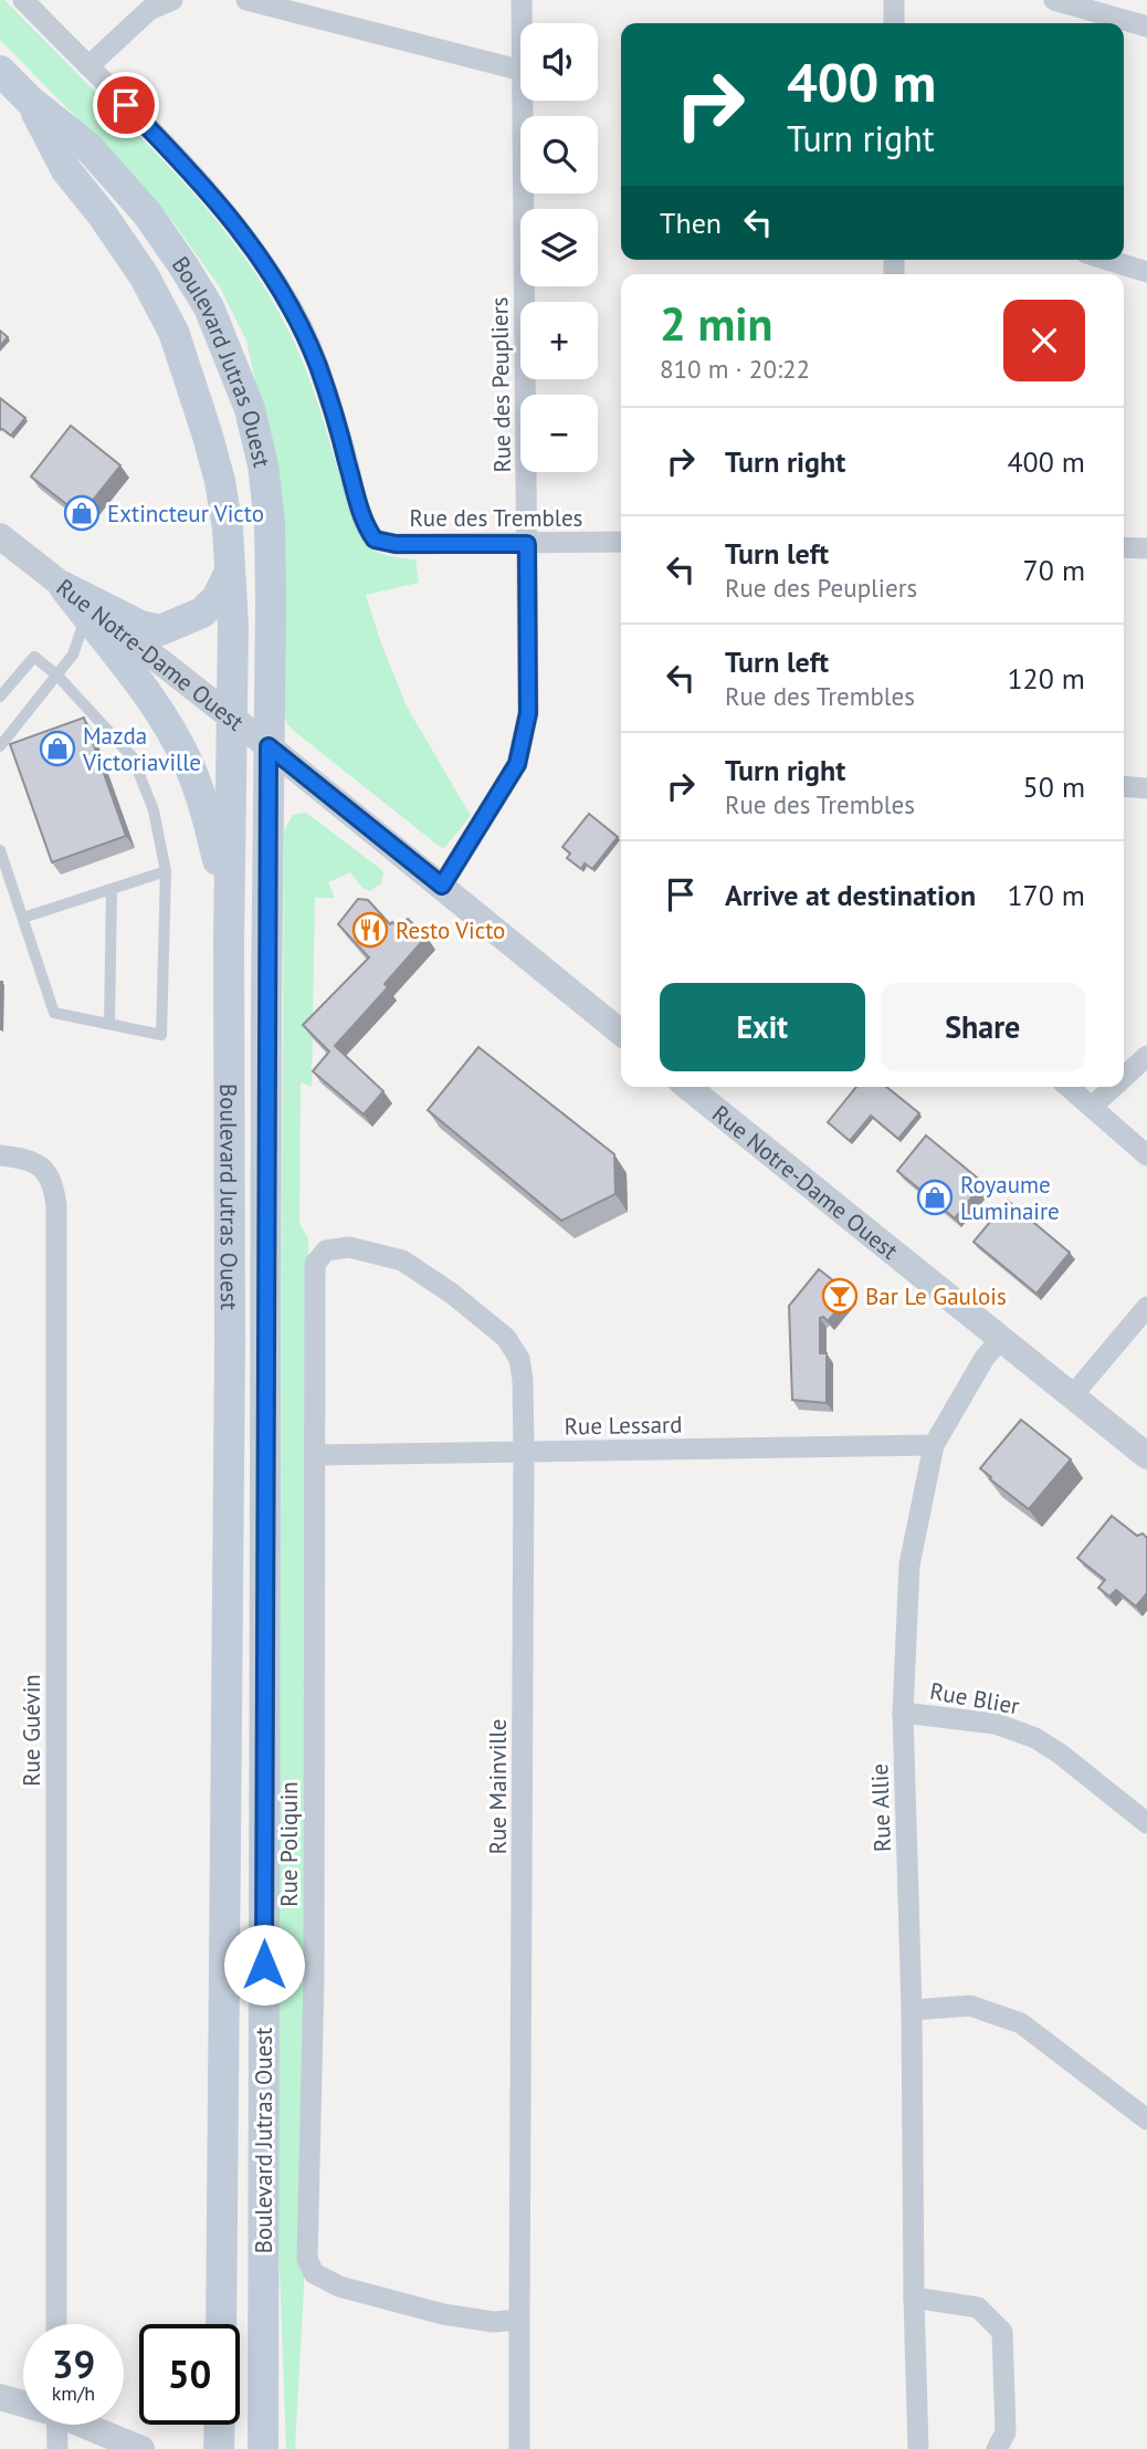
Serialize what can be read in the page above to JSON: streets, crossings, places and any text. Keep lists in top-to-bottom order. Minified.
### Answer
{"streets":{"main road":["Boulevard Jutras Ouest"],"street":["Rue des Peupliers","Rue des Trembles","Rue Notre-Dame Ouest","Rue Lessard","Rue Blier","Rue Guévin","Rue Mainville","Rue Allie","Rue Poliquin"]},"crossings":[["Boulevard Jutras Ouest","Rue Notre-Dame Ouest"],["Rue des Peupliers","Rue des Trembles"],["Rue des Peupliers","Rue Notre-Dame Ouest"],["Rue Notre-Dame Ouest","Rue Allie"],["Rue Lessard","Rue Mainville"],["Rue Lessard","Rue Allie"],["Rue Lessard","Rue Poliquin"],["Rue Blier","Rue Allie"],["Rue Mainville","Rue Poliquin"]],"places":{"shop":["Extincteur Victo","Mazda Victoriaville","Royaume Luminaire"],"restaurant":["Resto Victo"],"bar":["Bar Le Gaulois"]},"page":{"map_buttons":["+","−"],"turn":["400 m","Turn right"],"then":"Then","heading":["2 min","810 m · 20:22"],"list":[{"name":"Turn right","value":"400 m"},{"name":"Turn left","note":"Rue des Peupliers","value":"70 m"},{"name":"Turn left","note":"Rue des Trembles","value":"120 m"},{"name":"Turn right","note":"Rue des Trembles","value":"50 m"},{"name":"Arrive at destination","value":"170 m"}],"buttons":["Exit","Share"],"speed":"39 km/h","limit":"50"}}
